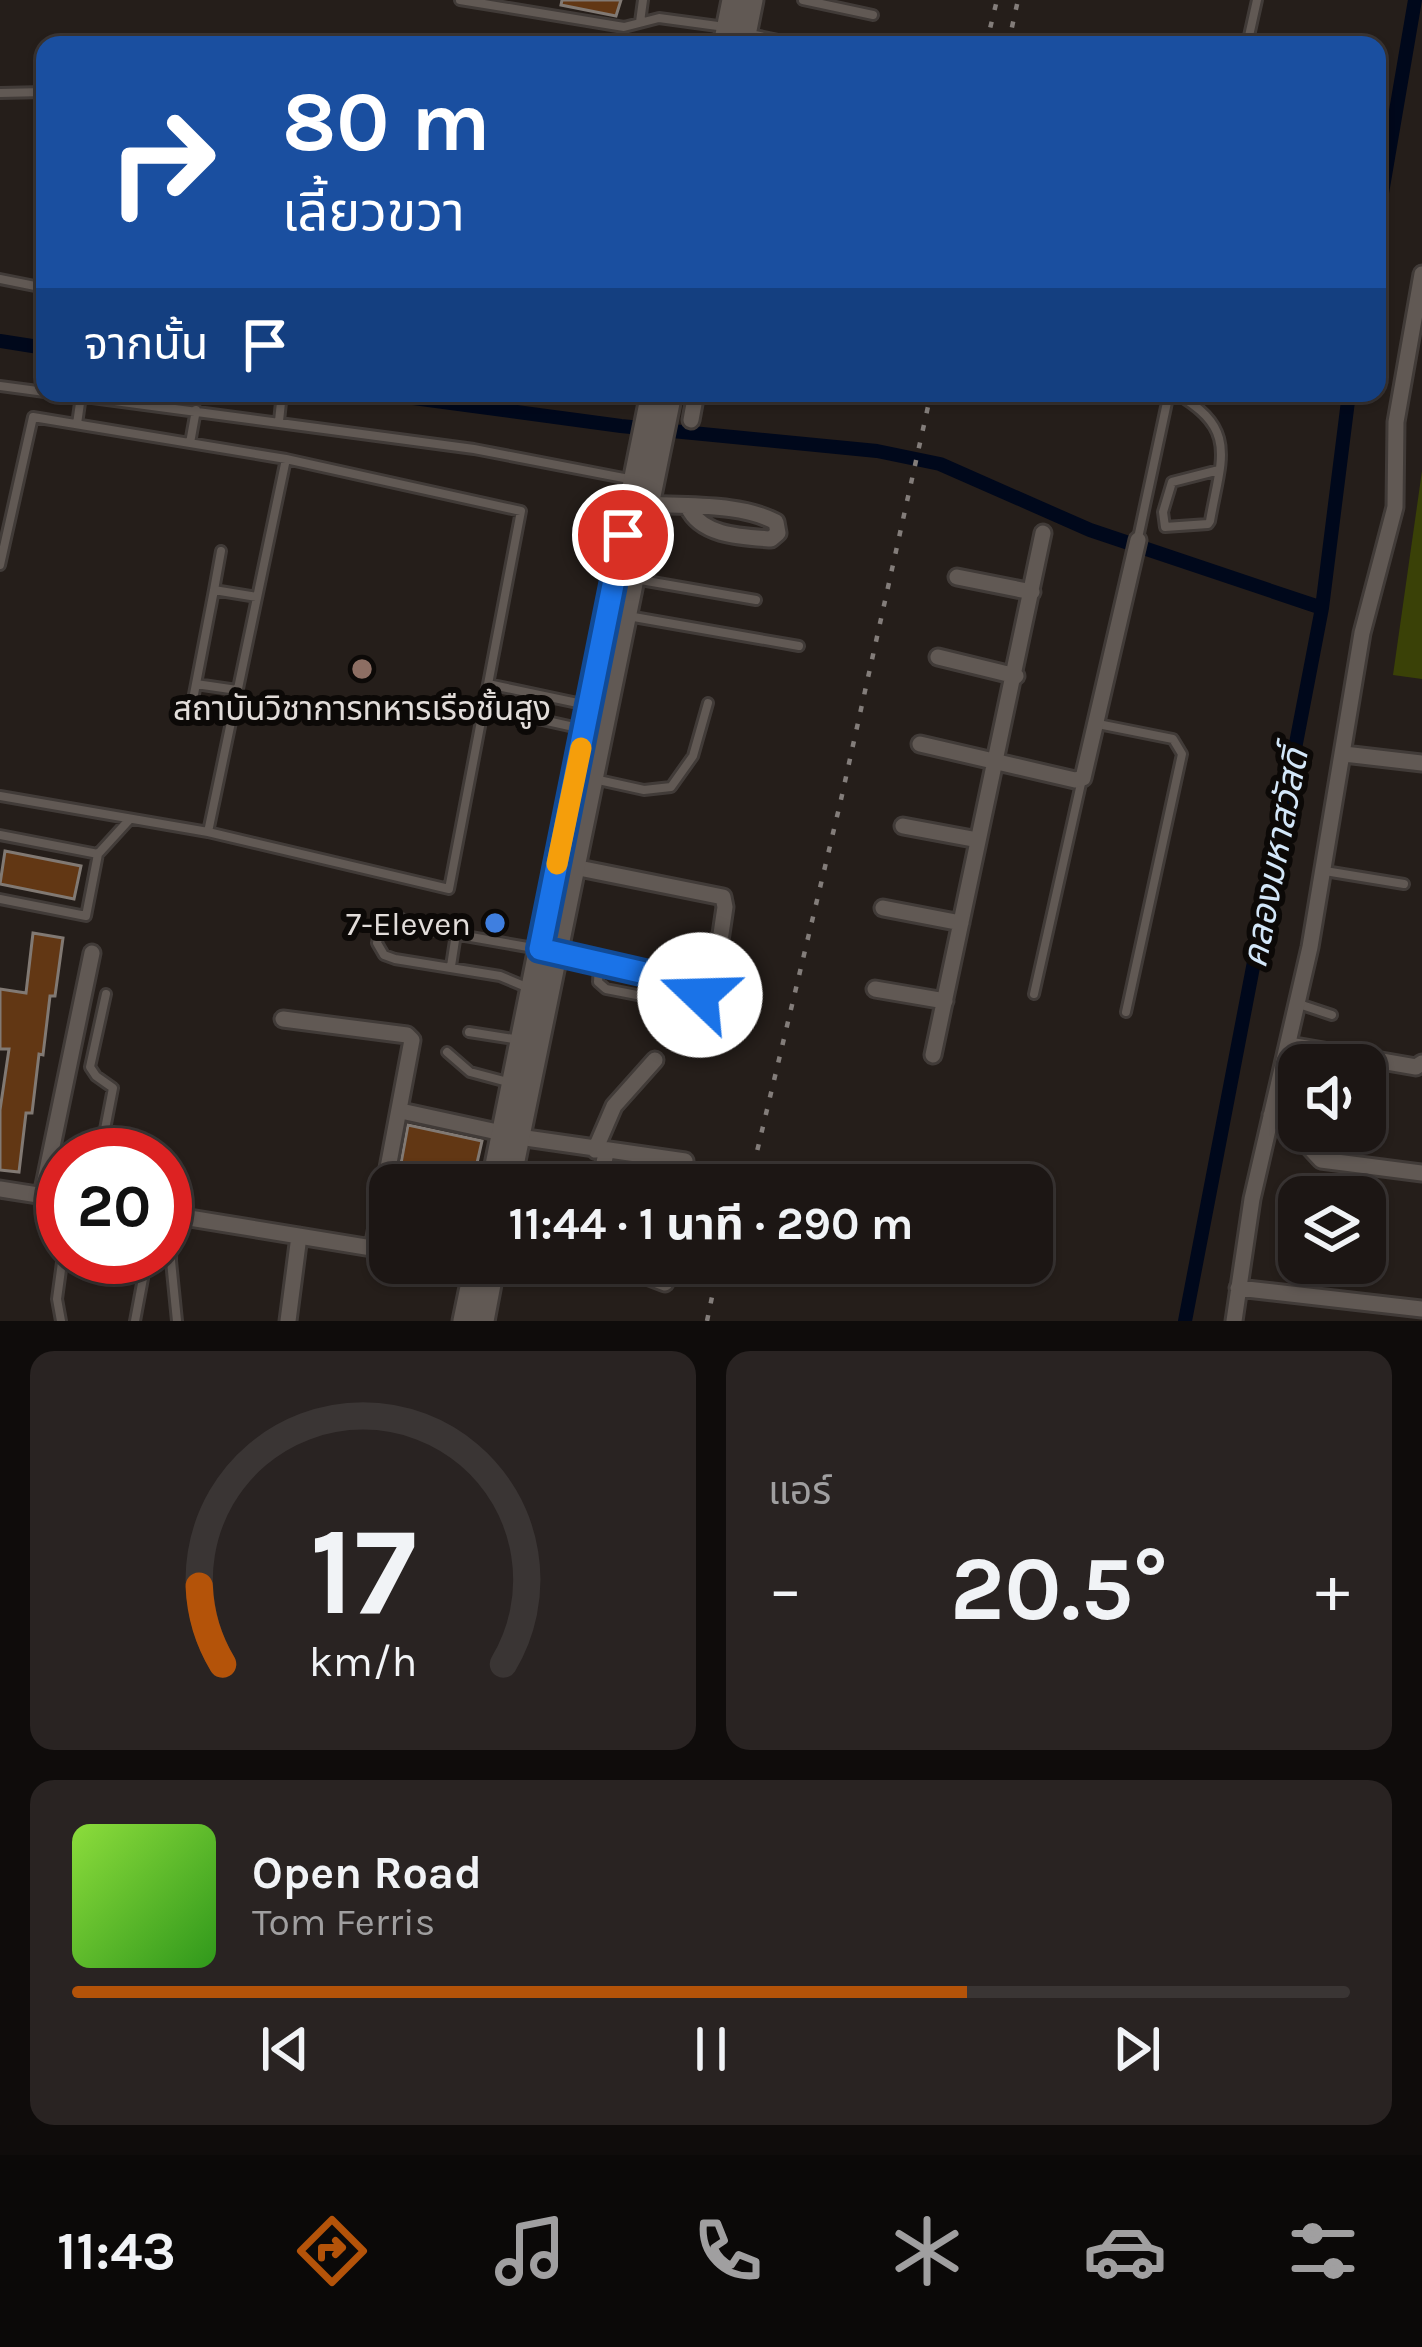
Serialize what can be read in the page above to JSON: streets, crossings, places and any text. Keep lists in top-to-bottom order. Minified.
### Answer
{"water":["คลองมหาสวัสดิ์"],"places":["สถาบันวิชาการทหารเรือชั้นสูง","7-Eleven"],"page":{"turn":["80 m","เลี้ยวขวา"],"then":"จากนั้น","limit":"20","trip":"11:44 · 1 นาที · 290 m","tile":"แอร์","heat":["−","20.5°","+"],"song":["Open Road","Tom Ferris"],"tabs":"11:43","gauge":["17","km/h"]}}
